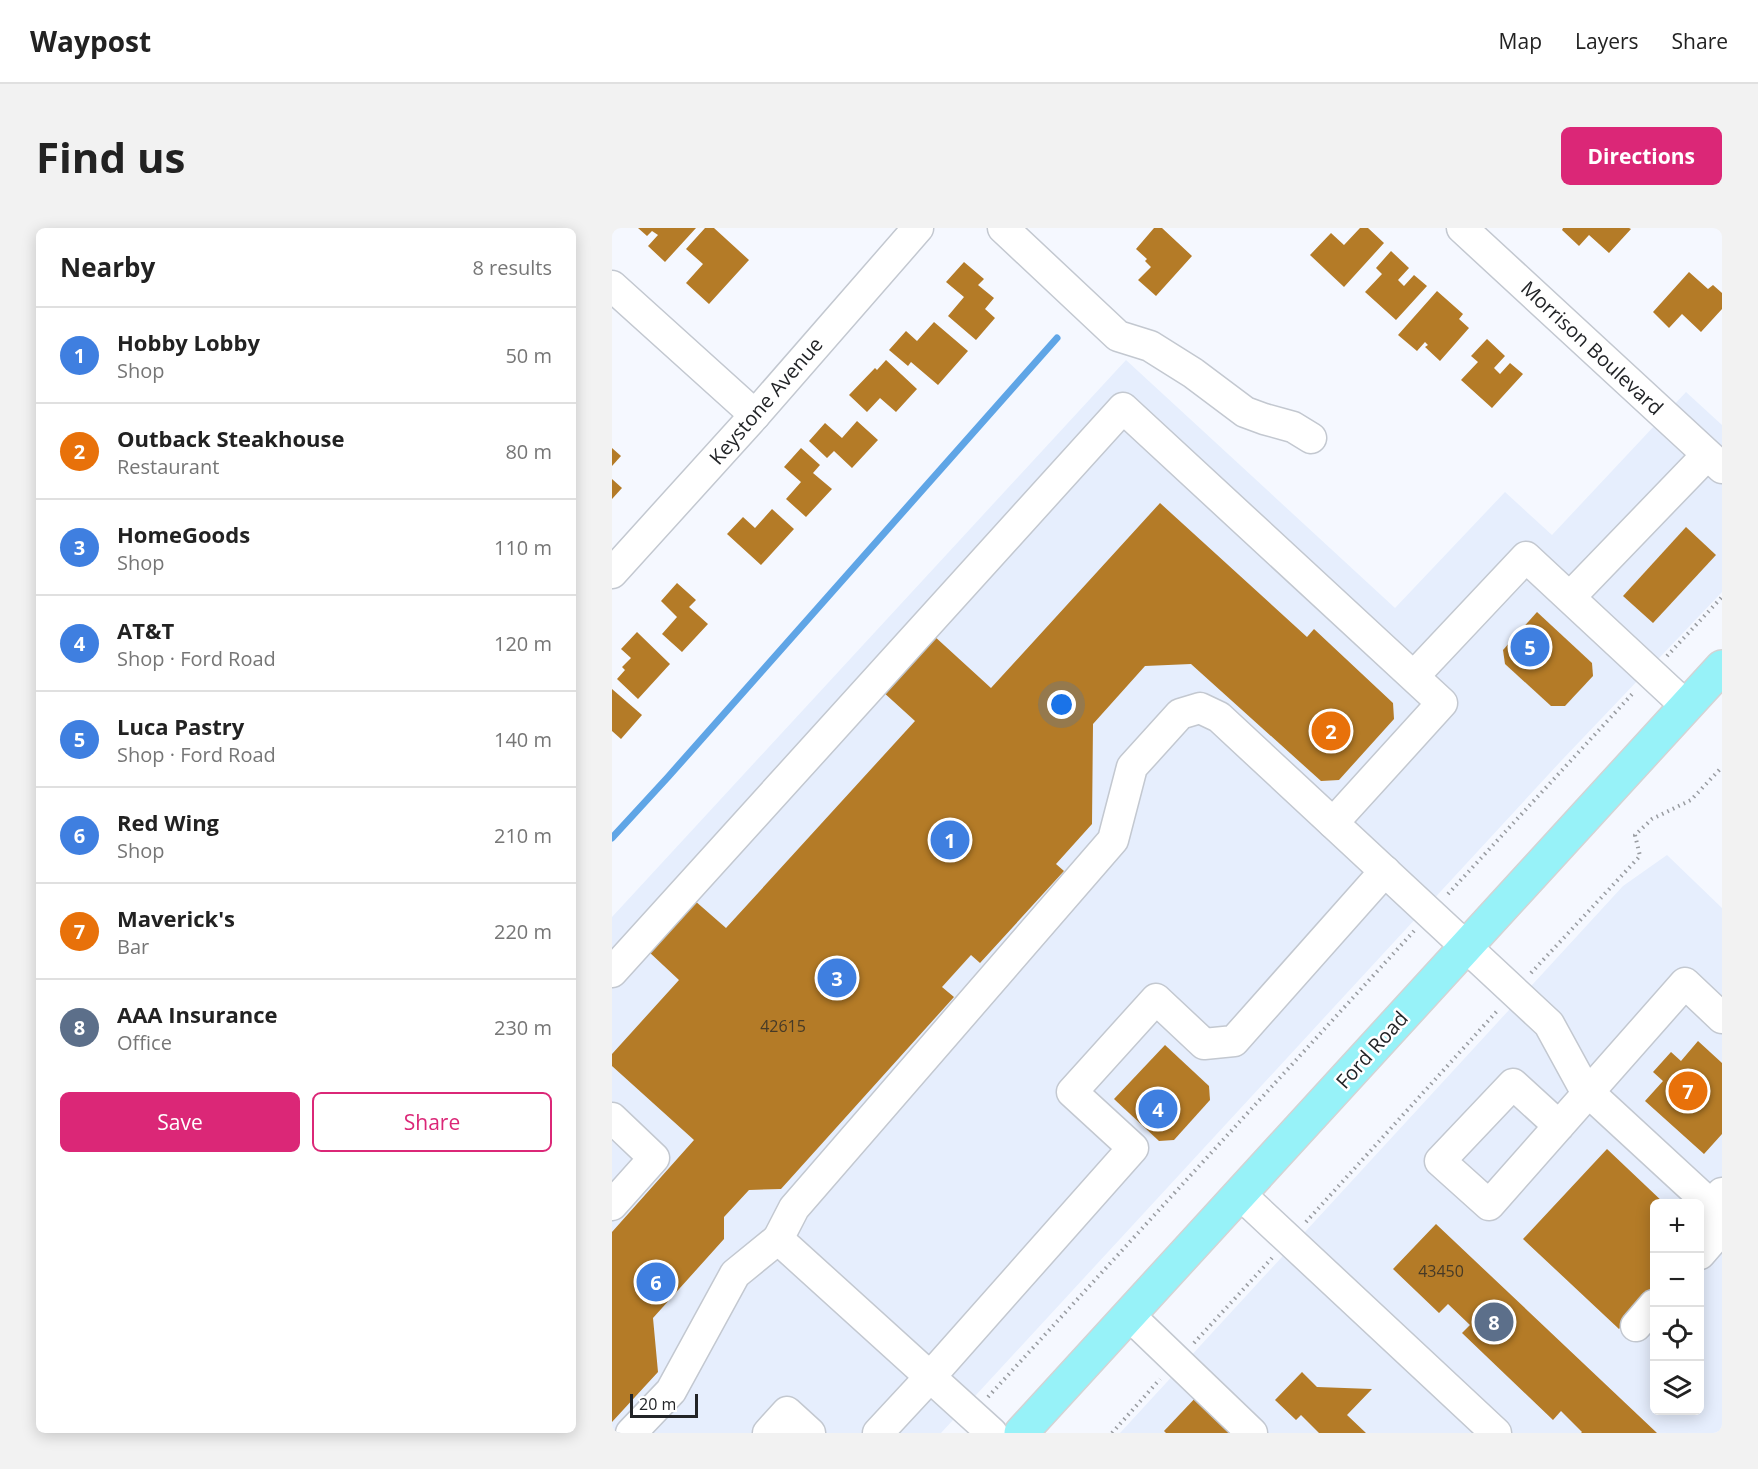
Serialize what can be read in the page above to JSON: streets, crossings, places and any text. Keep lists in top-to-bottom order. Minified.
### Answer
{"streets":{"main road":["Ford Road"],"street":["Morrison Boulevard","Keystone Avenue"]},"house_numbers":["42615","43450"],"scale_bar":"20 m","page":{"header":"Waypost","nav":["Map","Layers","Share"],"buttons":["Directions",["Save","Share"]],"title":"Find us","heading":["Nearby","8 results"],"list":[{"mark":"1","name":"Hobby Lobby","note":"Shop","value":"50 m"},{"mark":"2","name":"Outback Steakhouse","note":"Restaurant","value":"80 m"},{"mark":"3","name":"HomeGoods","note":"Shop","value":"110 m"},{"mark":"4","name":"AT&T","note":"Shop · Ford Road","value":"120 m"},{"mark":"5","name":"Luca Pastry","note":"Shop · Ford Road","value":"140 m"},{"mark":"6","name":"Red Wing","note":"Shop","value":"210 m"},{"mark":"7","name":"Maverick's","note":"Bar","value":"220 m"},{"mark":"8","name":"AAA Insurance","note":"Office","value":"230 m"}],"pins":["5","2","1","3","7","4","6","8"],"map_buttons":["+","−"],"scale":"20 m"}}
